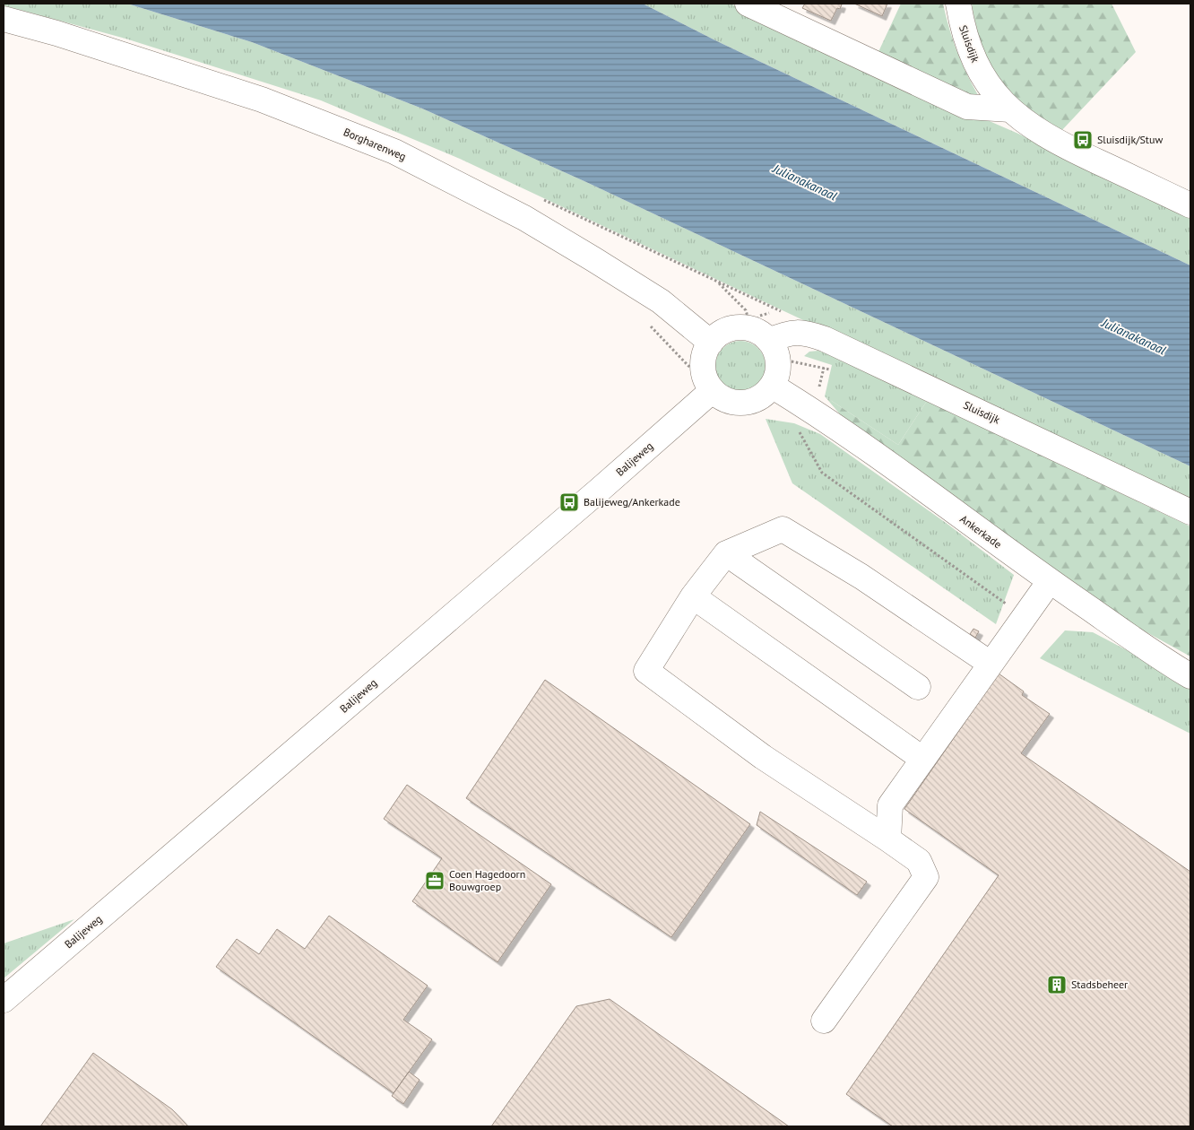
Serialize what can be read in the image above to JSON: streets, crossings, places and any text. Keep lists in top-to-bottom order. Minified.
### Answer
{"streets":{"street":["Sluisdijk","Borgharenweg","Balijeweg","Ankerkade"]},"crossings":[["Sluisdijk","Borgharenweg"],["Sluisdijk","Balijeweg"],["Sluisdijk","Ankerkade"],["Borgharenweg","Balijeweg"],["Borgharenweg","Ankerkade"],["Balijeweg","Ankerkade"]],"water":["Julianakanaal"],"places":{"bus stop":["Sluisdijk/Stuw","Balijeweg/Ankerkade"],"office":["Coen Hagedoorn Bouwgroep"],"building":["Stadsbeheer"]}}
